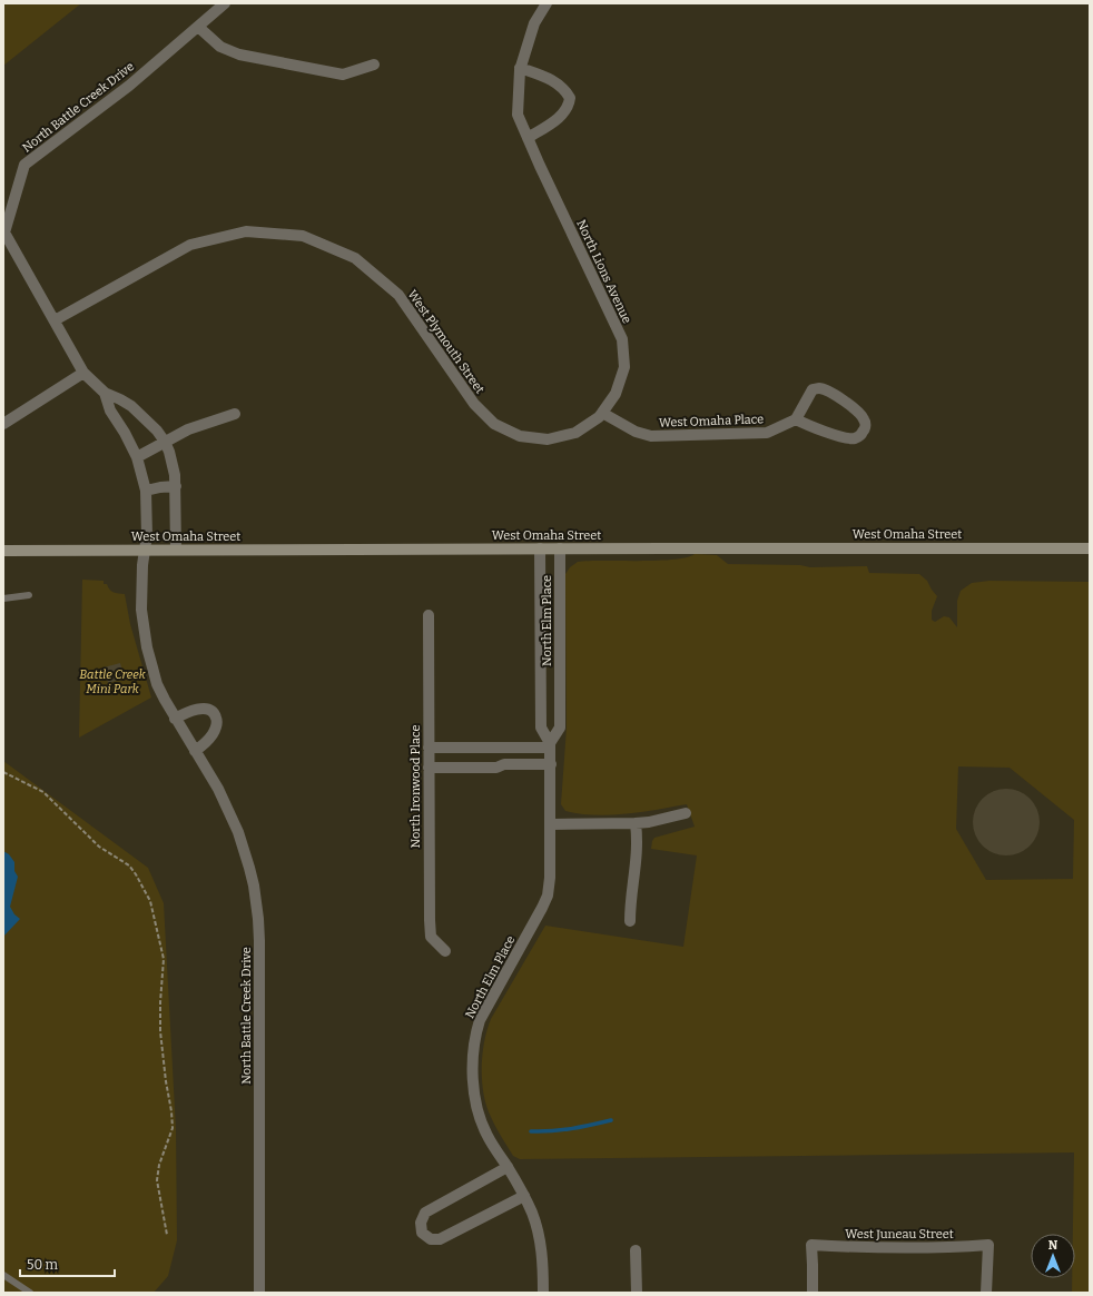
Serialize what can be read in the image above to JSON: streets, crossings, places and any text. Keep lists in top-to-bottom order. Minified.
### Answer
{"streets":{"main road":["West Omaha Street"],"street":["North Battle Creek Drive","North Lions Avenue","West Plymouth Street","West Omaha Place","North Elm Place","North Ironwood Place","West Juneau Street"]},"crossings":[["North Battle Creek Drive","West Plymouth Street"],["North Battle Creek Drive","West Omaha Street"],["North Lions Avenue","West Plymouth Street"],["North Lions Avenue","West Omaha Place"],["West Plymouth Street","West Omaha Place"],["West Omaha Street","North Elm Place"]],"parks":["Battle Creek Mini Park"],"scale_bar":"50 m","north":"top"}
